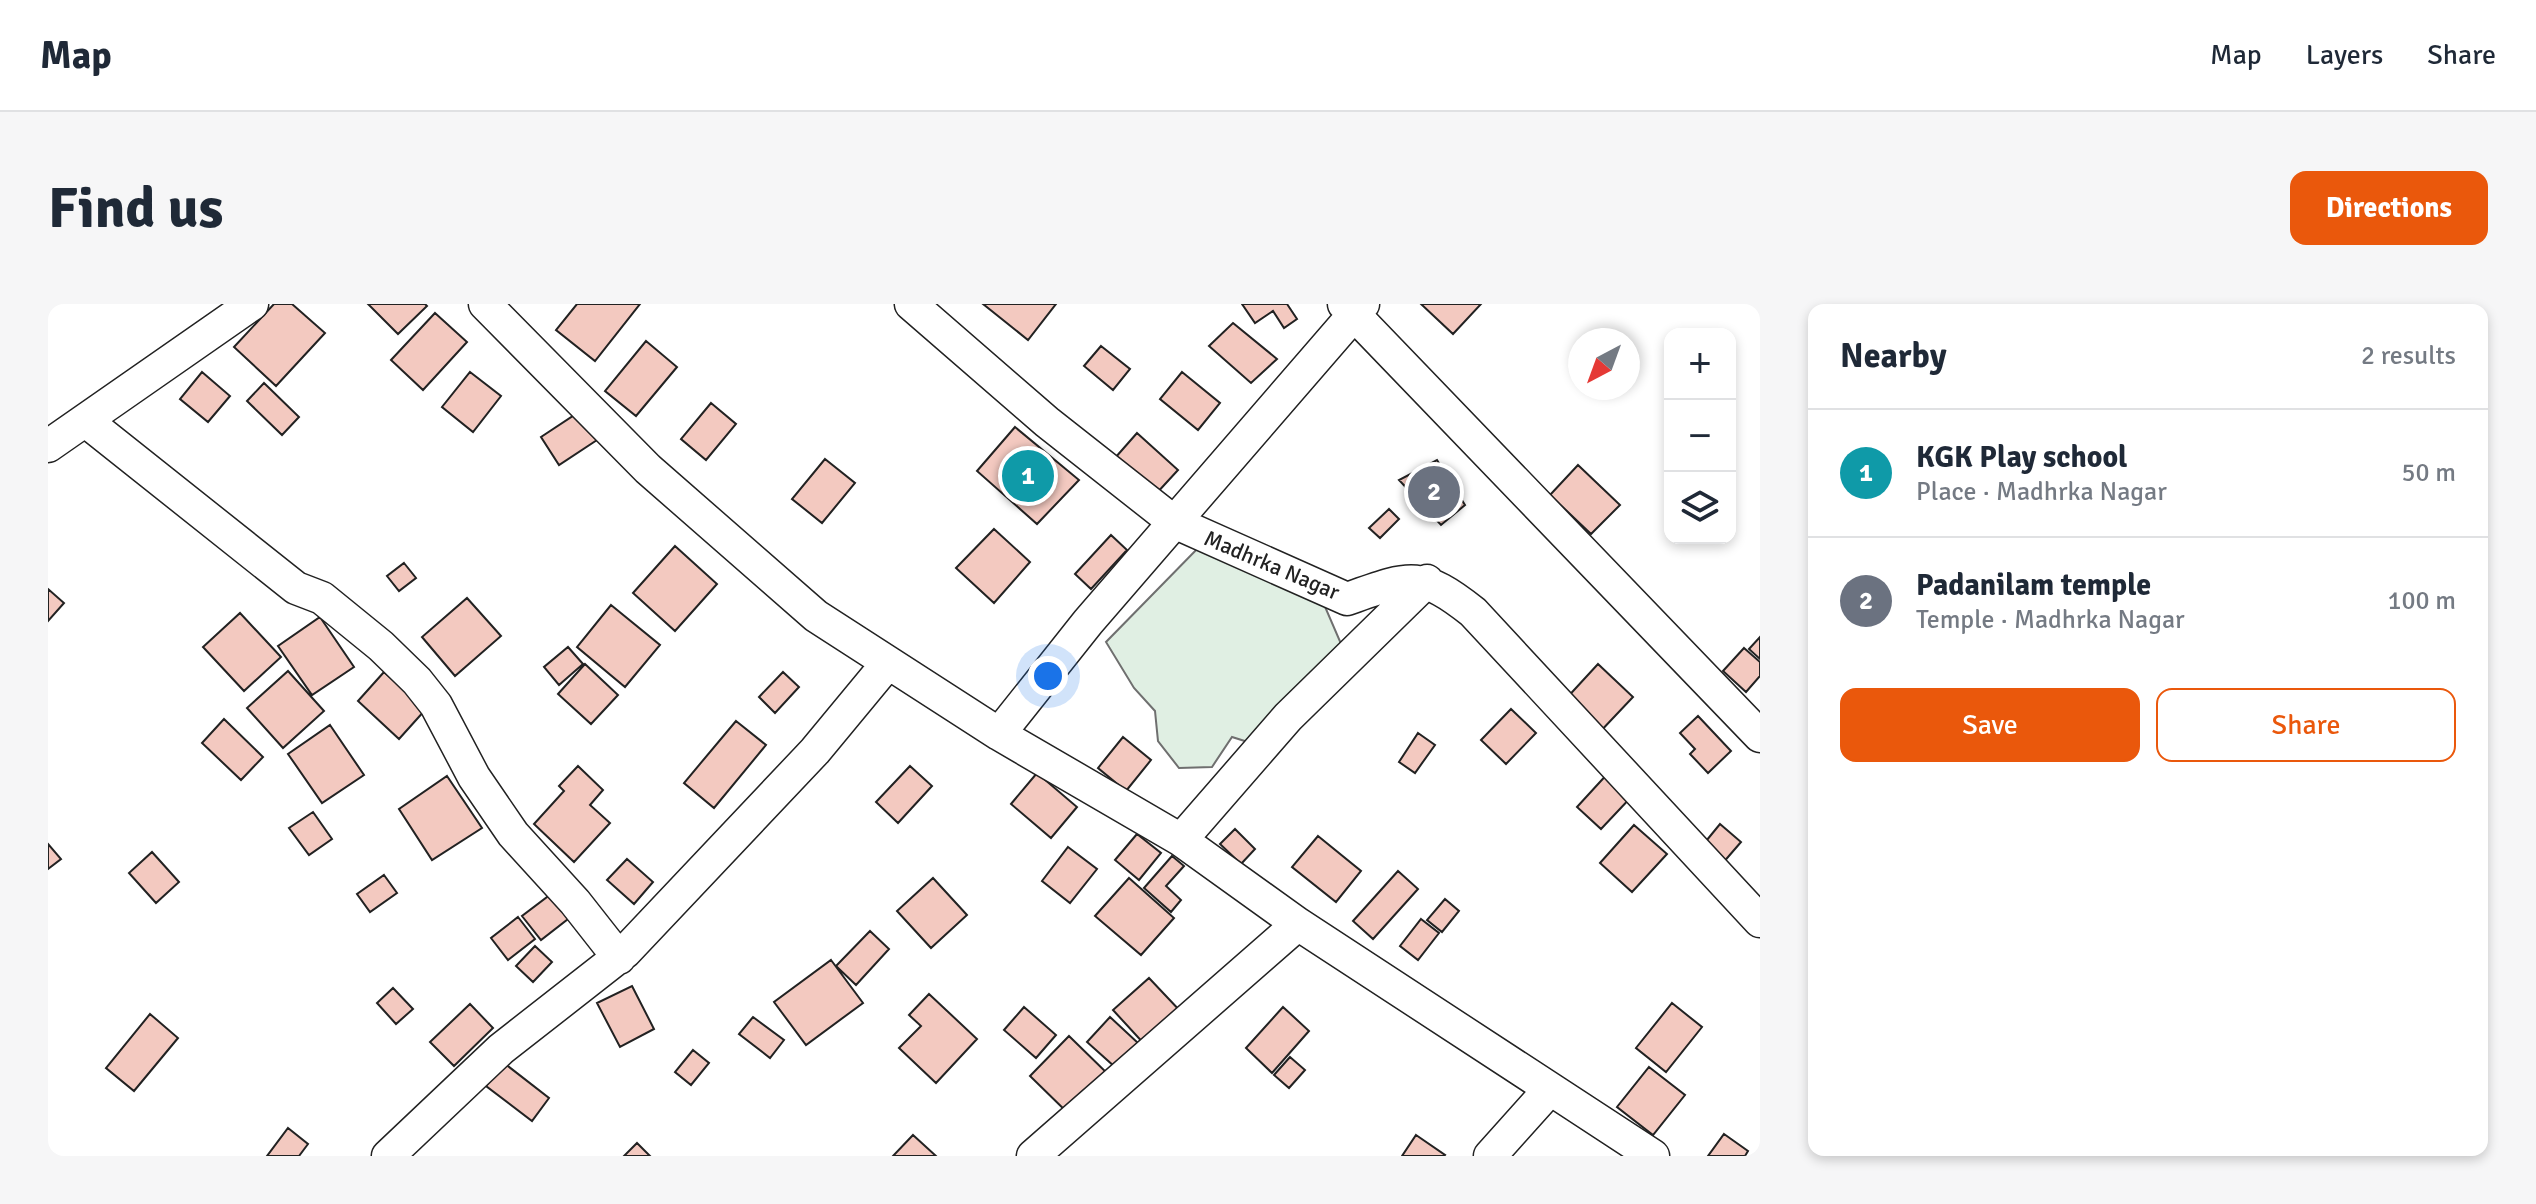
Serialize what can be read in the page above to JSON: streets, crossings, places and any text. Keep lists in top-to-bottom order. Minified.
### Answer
{"streets":{"street":["Madhrka Nagar"]},"north":"bottom left","page":{"header":"Map","nav":["Map","Layers","Share"],"buttons":["Directions",["Save","Share"]],"title":"Find us","heading":["Nearby","2 results"],"map_buttons":["+","−"],"list":[{"mark":"1","name":"KGK Play school","note":"Place · Madhrka Nagar","value":"50 m"},{"mark":"2","name":"Padanilam temple","note":"Temple · Madhrka Nagar","value":"100 m"}],"pins":["1","2"]}}
